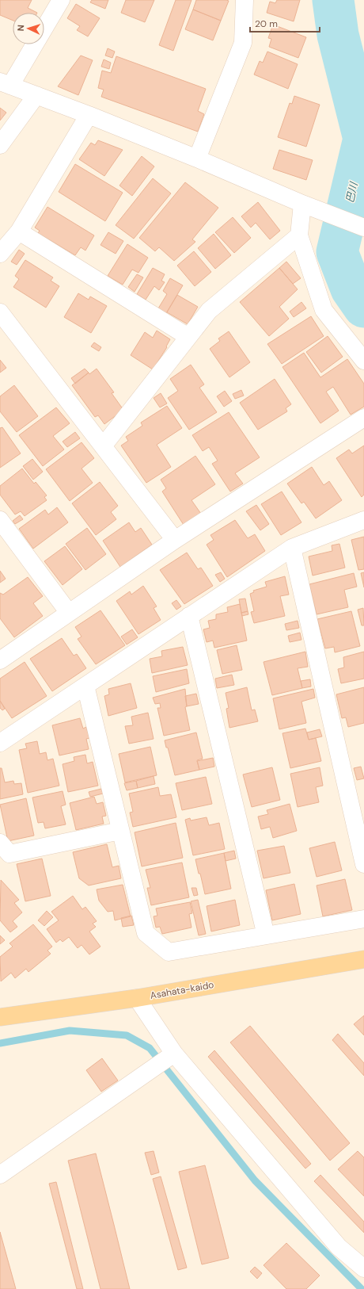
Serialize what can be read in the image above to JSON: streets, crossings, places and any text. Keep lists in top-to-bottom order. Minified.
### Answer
{"streets":{"main road":["Asahata-kaido"]},"water":["巴川"],"scale_bar":"20 m","north":"left"}
